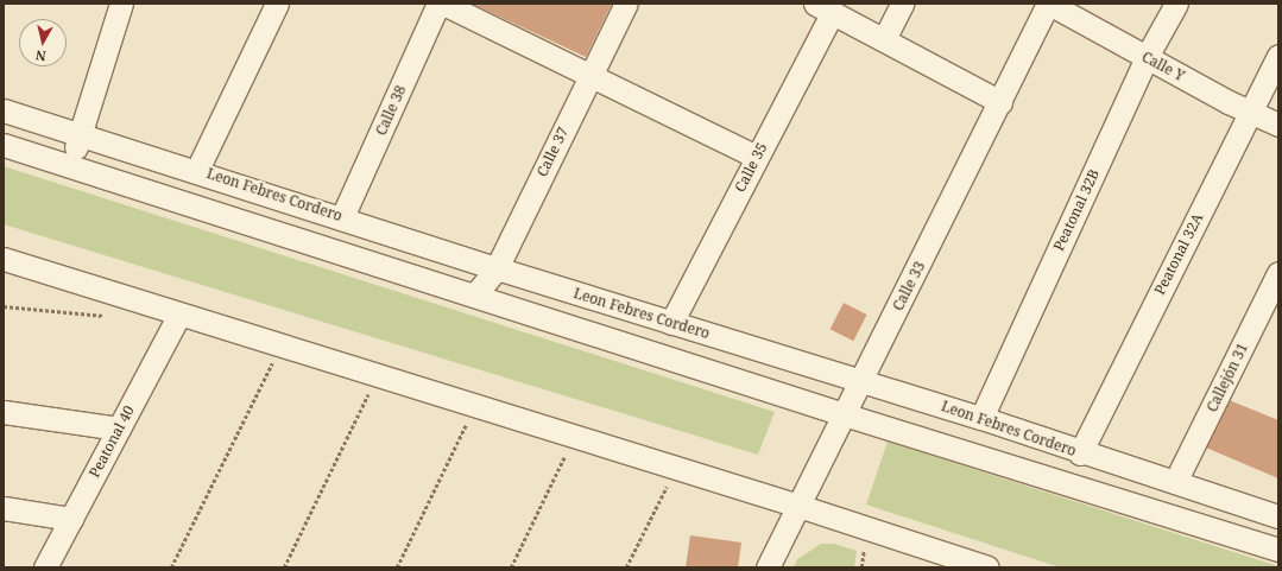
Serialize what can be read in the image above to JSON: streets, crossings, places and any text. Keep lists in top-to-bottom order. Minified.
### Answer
{"streets":{"street":["Calle Y","Calle 38","Calle 37","Calle 35","Leon Febres Cordero","Peatonal 32B","Peatonal 32A","Calle 33","Callejón 31","Peatonal 40"]},"crossings":[["Calle Y","Peatonal 32B"],["Calle Y","Peatonal 32A"],["Calle Y","Calle 33"],["Calle 38","Leon Febres Cordero"],["Calle 37","Leon Febres Cordero"],["Calle 35","Leon Febres Cordero"],["Leon Febres Cordero","Peatonal 32B"],["Leon Febres Cordero","Peatonal 32A"],["Leon Febres Cordero","Calle 33"],["Leon Febres Cordero","Callejón 31"]],"north":"bottom"}
